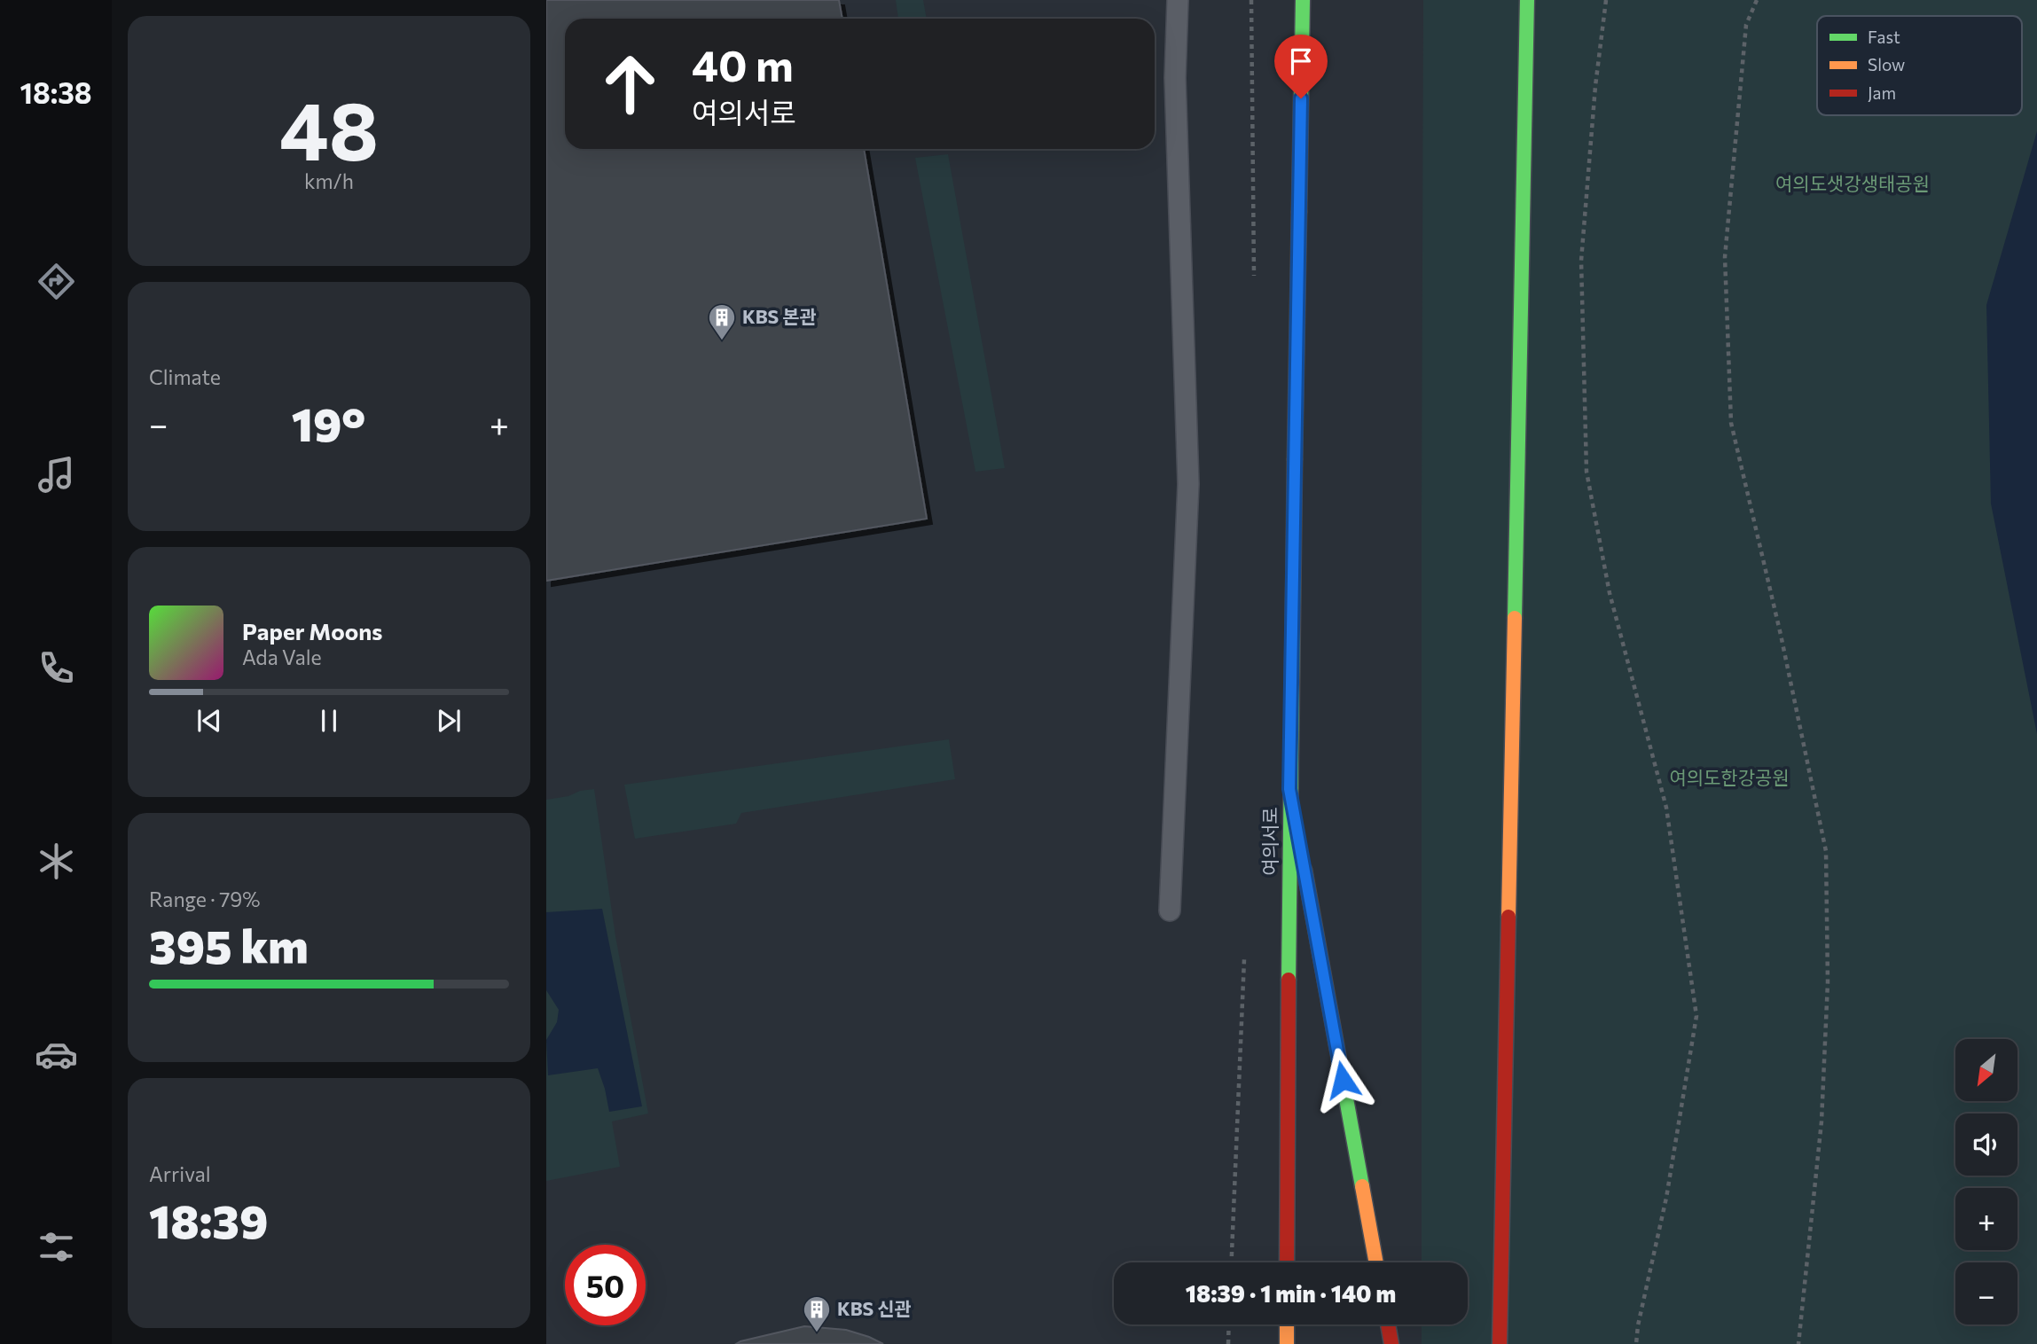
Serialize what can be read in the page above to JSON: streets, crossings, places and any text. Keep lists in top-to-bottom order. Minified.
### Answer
{"streets":{"main road":["여의서로"]},"parks":["여의도샛강생태공원","여의도한강공원"],"places":{"building":["KBS 본관","KBS 신관"]},"legend":["Fast","Slow","Jam"],"north":"bottom left","page":{"tabs":"18:38","tile":[["48","km/h"],"Climate",["Range · 79%","395 km"],["Arrival","18:39"]],"turn":["40 m","여의서로"],"heat":["−","19°","+"],"song":["Paper Moons","Ada Vale"],"map_buttons":["+","−"],"limit":"50","trip":"18:39 · 1 min · 140 m"}}
